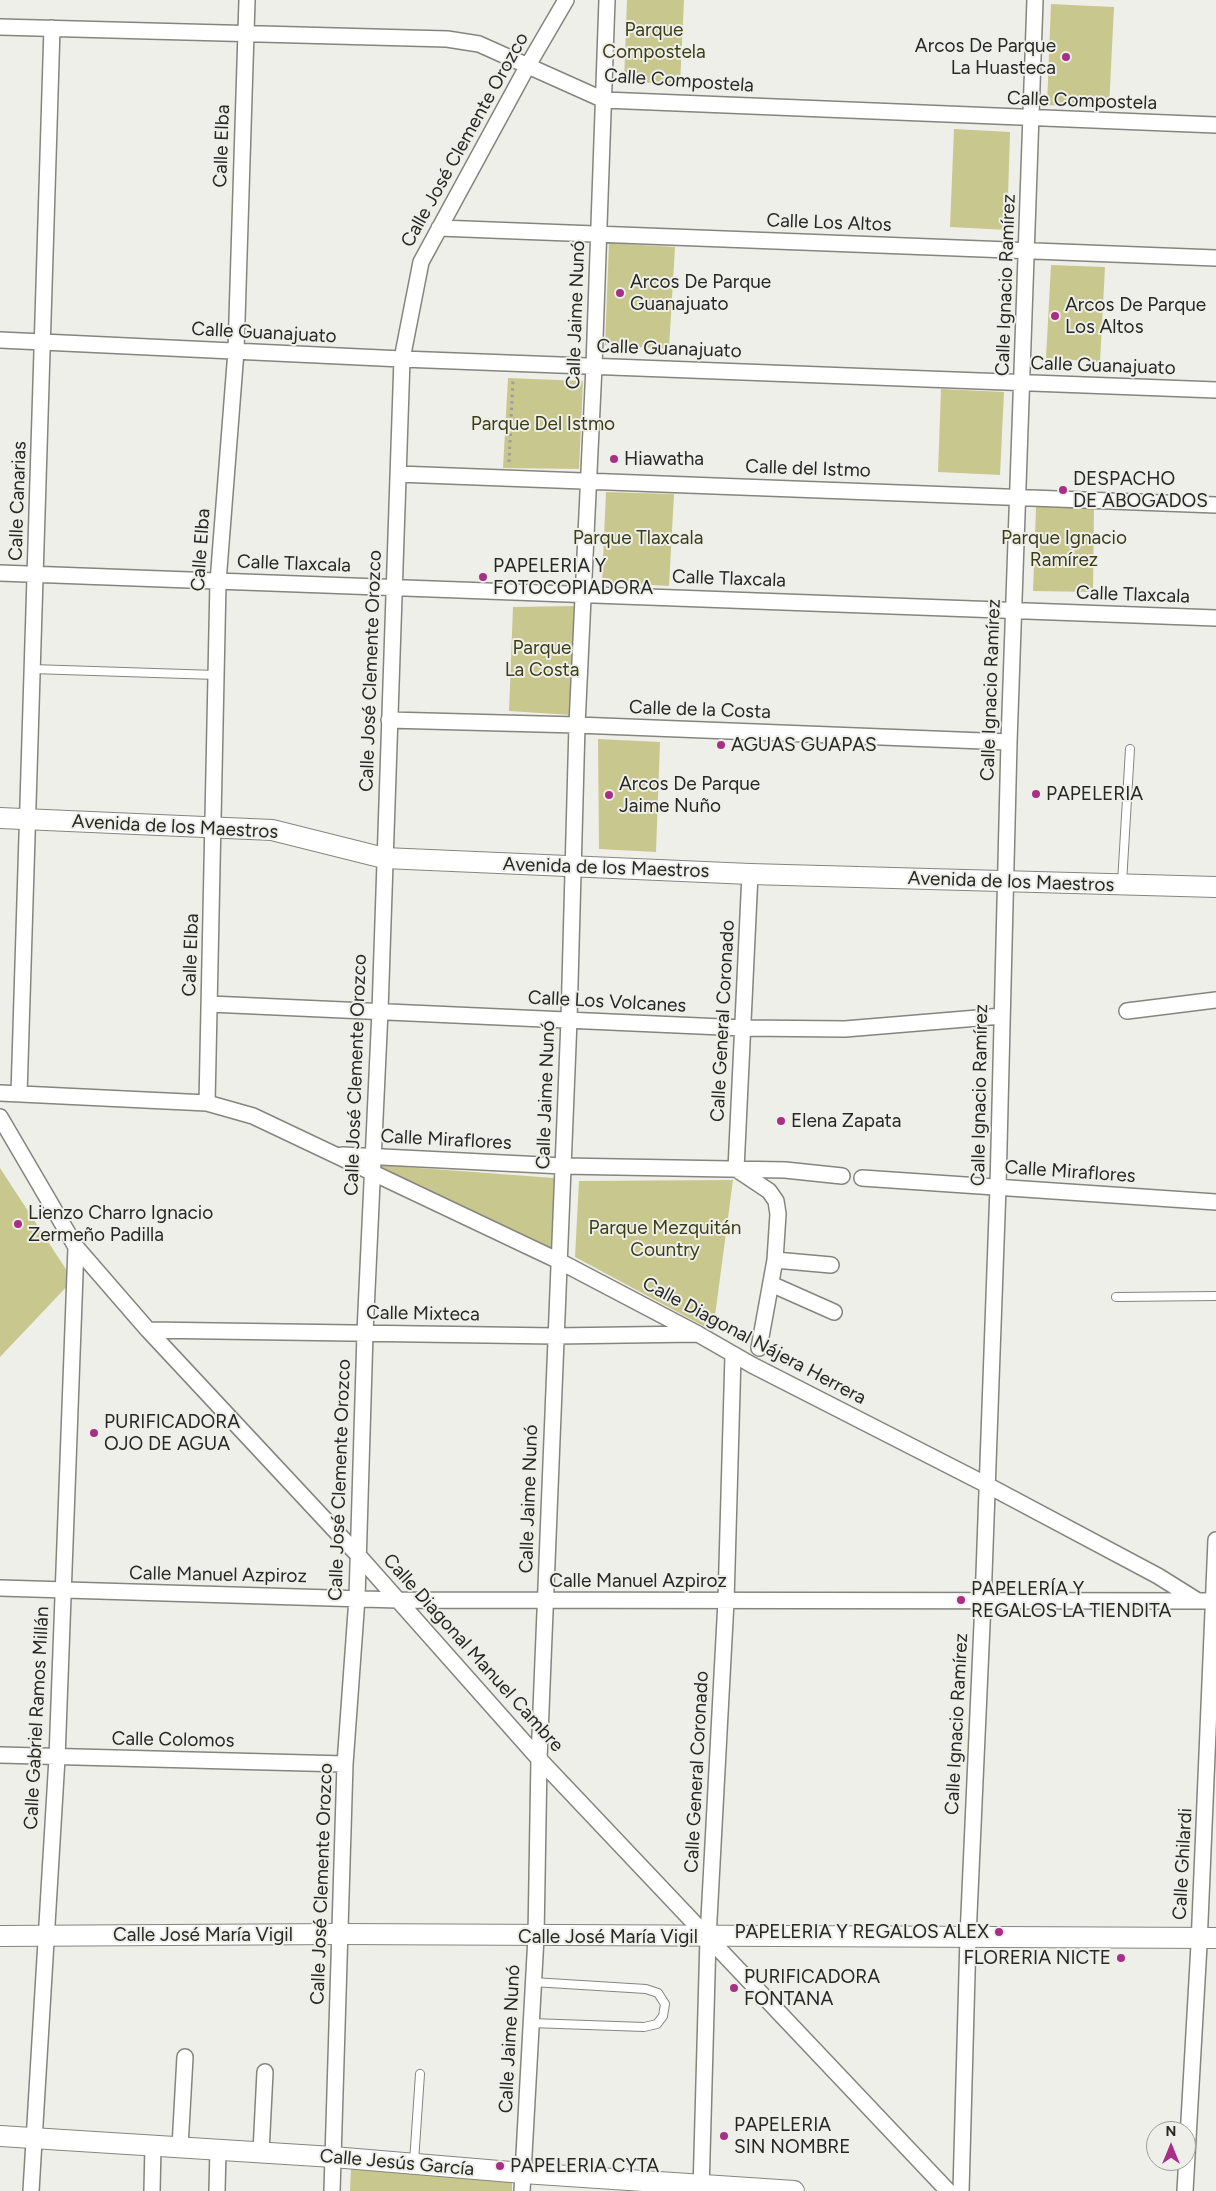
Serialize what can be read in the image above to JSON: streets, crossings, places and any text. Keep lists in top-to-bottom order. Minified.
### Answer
{"streets":{"street":["Calle Compostela","Calle José Clemente Orozco","Calle Elba","Calle Los Altos","Calle Ignacio Ramírez","Calle Jaime Nunó","Calle Guanajuato","Calle del Istmo","Calle Canarias","Calle Tlaxcala","Calle de la Costa","Avenida de los Maestros","Calle Los Volcanes","Calle General Coronado","Calle Miraflores","Calle Mixteca","Calle Diagonal Nájera Herrera","Calle Manuel Azpiroz","Calle Diagonal Manuel Cambre","Calle Gabriel Ramos Millán","Calle Colomos","Calle Ghilardi","Calle José María Vigil","Calle Jesús García"]},"crossings":[["Calle Compostela","Calle José Clemente Orozco"],["Calle Compostela","Calle Elba"],["Calle Compostela","Calle Ignacio Ramírez"],["Calle Compostela","Calle Jaime Nunó"],["Calle Compostela","Calle Canarias"],["Calle José Clemente Orozco","Calle Los Altos"],["Calle José Clemente Orozco","Calle Guanajuato"],["Calle José Clemente Orozco","Calle del Istmo"],["Calle José Clemente Orozco","Calle Tlaxcala"],["Calle José Clemente Orozco","Calle de la Costa"],["Calle José Clemente Orozco","Avenida de los Maestros"],["Calle José Clemente Orozco","Calle Los Volcanes"],["Calle José Clemente Orozco","Calle Miraflores"],["Calle José Clemente Orozco","Calle Mixteca"],["Calle José Clemente Orozco","Calle Diagonal Nájera Herrera"],["Calle José Clemente Orozco","Calle Manuel Azpiroz"],["Calle José Clemente Orozco","Calle Diagonal Manuel Cambre"],["Calle José Clemente Orozco","Calle Colomos"],["Calle José Clemente Orozco","Calle José María Vigil"],["Calle José Clemente Orozco","Calle Jesús García"],["Calle Elba","Calle Guanajuato"],["Calle Elba","Calle Tlaxcala"],["Calle Elba","Avenida de los Maestros"],["Calle Elba","Calle Los Volcanes"],["Calle Elba","Calle Diagonal Nájera Herrera"],["Calle Los Altos","Calle Ignacio Ramírez"],["Calle Los Altos","Calle Jaime Nunó"],["Calle Ignacio Ramírez","Calle Guanajuato"],["Calle Ignacio Ramírez","Calle del Istmo"],["Calle Ignacio Ramírez","Calle Tlaxcala"],["Calle Ignacio Ramírez","Calle de la Costa"],["Calle Ignacio Ramírez","Avenida de los Maestros"],["Calle Ignacio Ramírez","Calle Los Volcanes"],["Calle Ignacio Ramírez","Calle Miraflores"],["Calle Ignacio Ramírez","Calle Diagonal Nájera Herrera"],["Calle Ignacio Ramírez","Calle Manuel Azpiroz"],["Calle Ignacio Ramírez","Calle José María Vigil"],["Calle Jaime Nunó","Calle Guanajuato"],["Calle Jaime Nunó","Calle del Istmo"],["Calle Jaime Nunó","Calle Tlaxcala"],["Calle Jaime Nunó","Calle de la Costa"],["Calle Jaime Nunó","Avenida de los Maestros"],["Calle Jaime Nunó","Calle Los Volcanes"],["Calle Jaime Nunó","Calle Miraflores"],["Calle Jaime Nunó","Calle Mixteca"],["Calle Jaime Nunó","Calle Diagonal Nájera Herrera"],["Calle Jaime Nunó","Calle Manuel Azpiroz"],["Calle Jaime Nunó","Calle Diagonal Manuel Cambre"],["Calle Jaime Nunó","Calle José María Vigil"],["Calle Jaime Nunó","Calle Jesús García"],["Calle Guanajuato","Calle Canarias"],["Calle Canarias","Calle Tlaxcala"],["Calle Canarias","Avenida de los Maestros"],["Calle Canarias","Calle Diagonal Nájera Herrera"],["Avenida de los Maestros","Calle General Coronado"],["Calle Los Volcanes","Calle General Coronado"],["Calle General Coronado","Calle Miraflores"],["Calle General Coronado","Calle Diagonal Nájera Herrera"],["Calle General Coronado","Calle Manuel Azpiroz"],["Calle General Coronado","Calle Diagonal Manuel Cambre"],["Calle General Coronado","Calle José María Vigil"],["Calle General Coronado","Calle Jesús García"],["Calle Miraflores","Calle Diagonal Nájera Herrera"],["Calle Mixteca","Calle Diagonal Nájera Herrera"],["Calle Mixteca","Calle Diagonal Manuel Cambre"],["Calle Diagonal Nájera Herrera","Calle Manuel Azpiroz"],["Calle Manuel Azpiroz","Calle Diagonal Manuel Cambre"],["Calle Manuel Azpiroz","Calle Gabriel Ramos Millán"],["Calle Manuel Azpiroz","Calle Ghilardi"],["Calle Diagonal Manuel Cambre","Calle Gabriel Ramos Millán"],["Calle Diagonal Manuel Cambre","Calle José María Vigil"],["Calle Gabriel Ramos Millán","Calle Colomos"],["Calle Gabriel Ramos Millán","Calle José María Vigil"],["Calle Gabriel Ramos Millán","Calle Jesús García"],["Calle Ghilardi","Calle José María Vigil"]],"parks":["Parque Compostela","Parque Del Istmo","Parque Tlaxcala","Parque Ignacio Ramírez","Parque La Costa","Parque Mezquitán Country"],"places":["Arcos De Parque La Huasteca","Arcos De Parque Guanajuato","Arcos De Parque Los Altos","Hiawatha","DESPACHO DE ABOGADOS","PAPELERIA Y FOTOCOPIADORA","AGUAS GUAPAS","PAPELERIA","Arcos De Parque Jaime Nuño","Elena Zapata","Lienzo Charro Ignacio Zermeño Padilla","PURIFICADORA OJO DE AGUA","PAPELERÍA Y REGALOS LA TIENDITA","PAPELERIA Y REGALOS ALEX","FLORERIA NICTE","PURIFICADORA FONTANA","PAPELERIA SIN NOMBRE","PAPELERIA CYTA"],"north":"top"}
